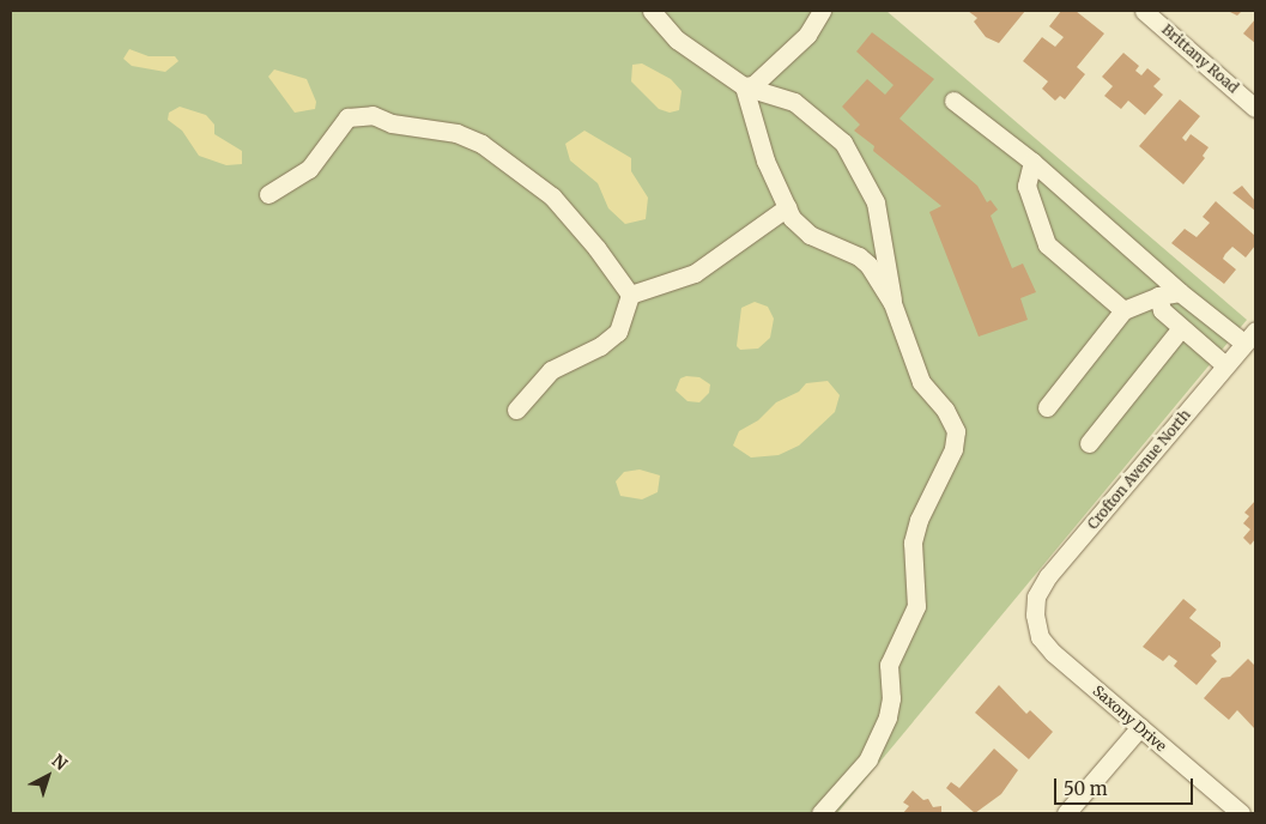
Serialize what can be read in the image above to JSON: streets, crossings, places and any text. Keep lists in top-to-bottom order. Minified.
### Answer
{"streets":{"street":["Brittany Road","Crofton Avenue North","Saxony Drive"]},"crossings":[["Crofton Avenue North","Saxony Drive"]],"scale_bar":"50 m","north":"top right"}
